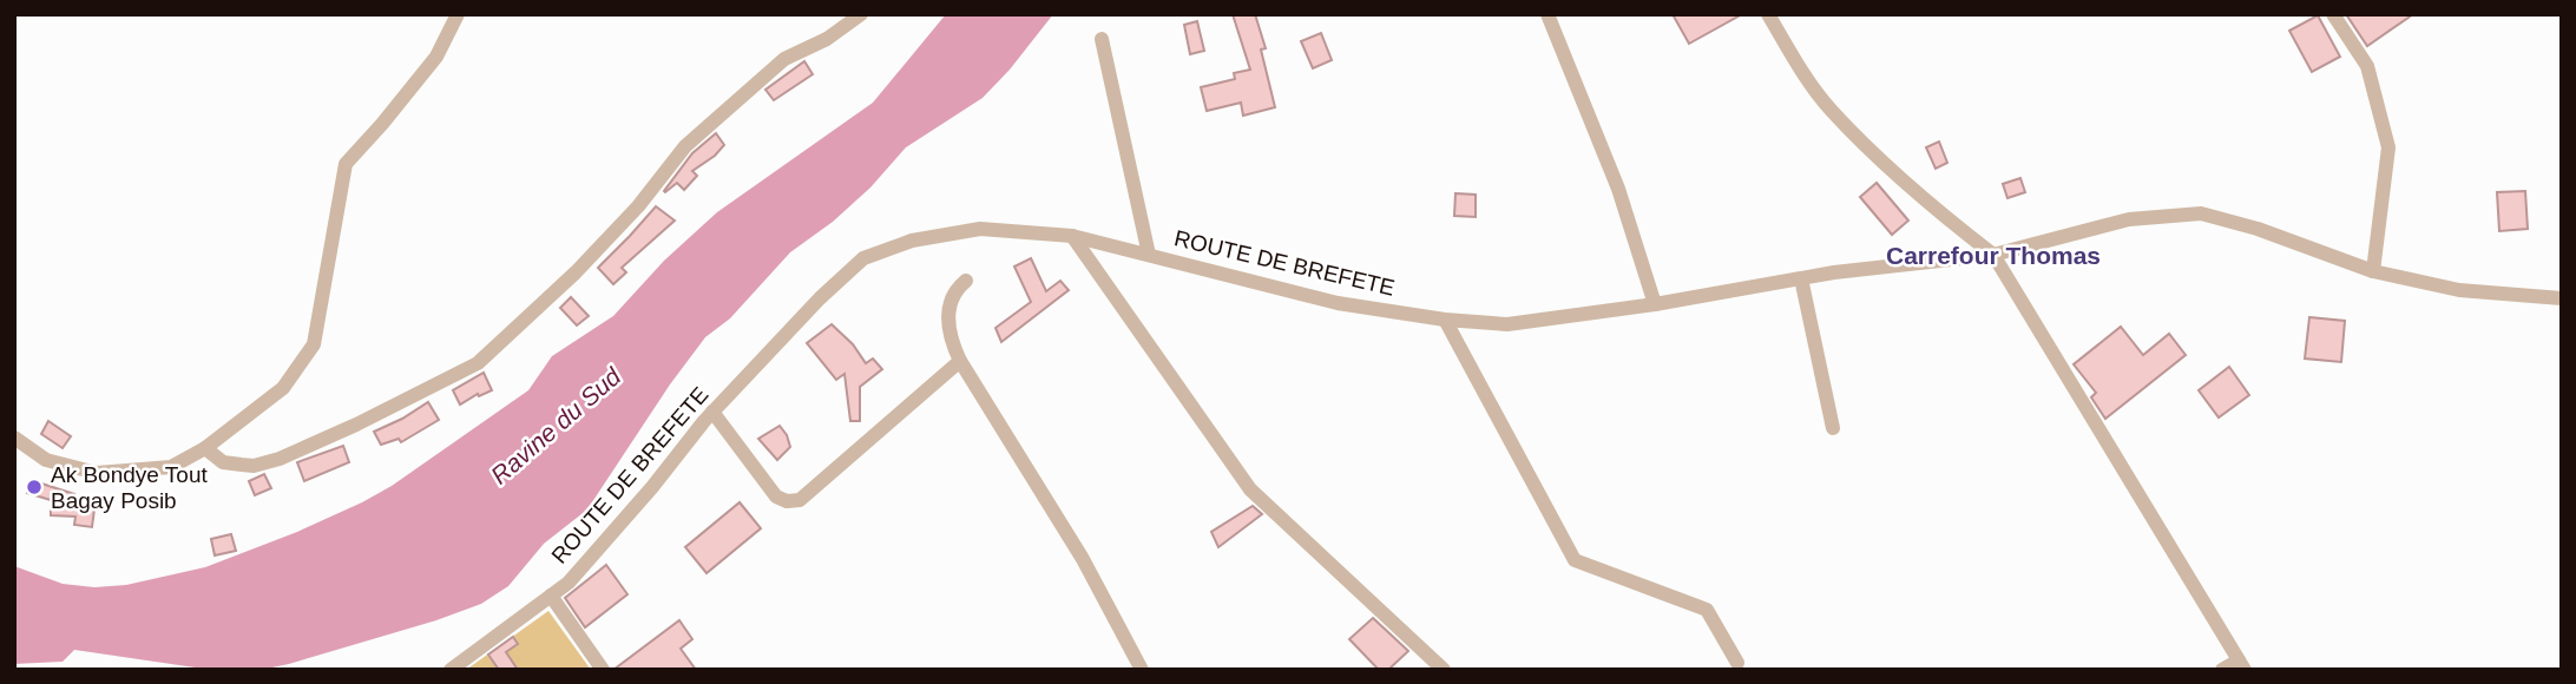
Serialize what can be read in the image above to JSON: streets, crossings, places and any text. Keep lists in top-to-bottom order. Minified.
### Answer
{"streets":{"street":["ROUTE DE BREFETE"]},"districts":["Carrefour Thomas"],"water":["Ravine du Sud"],"places":["Ak Bondye Tout Bagay Posib"]}
